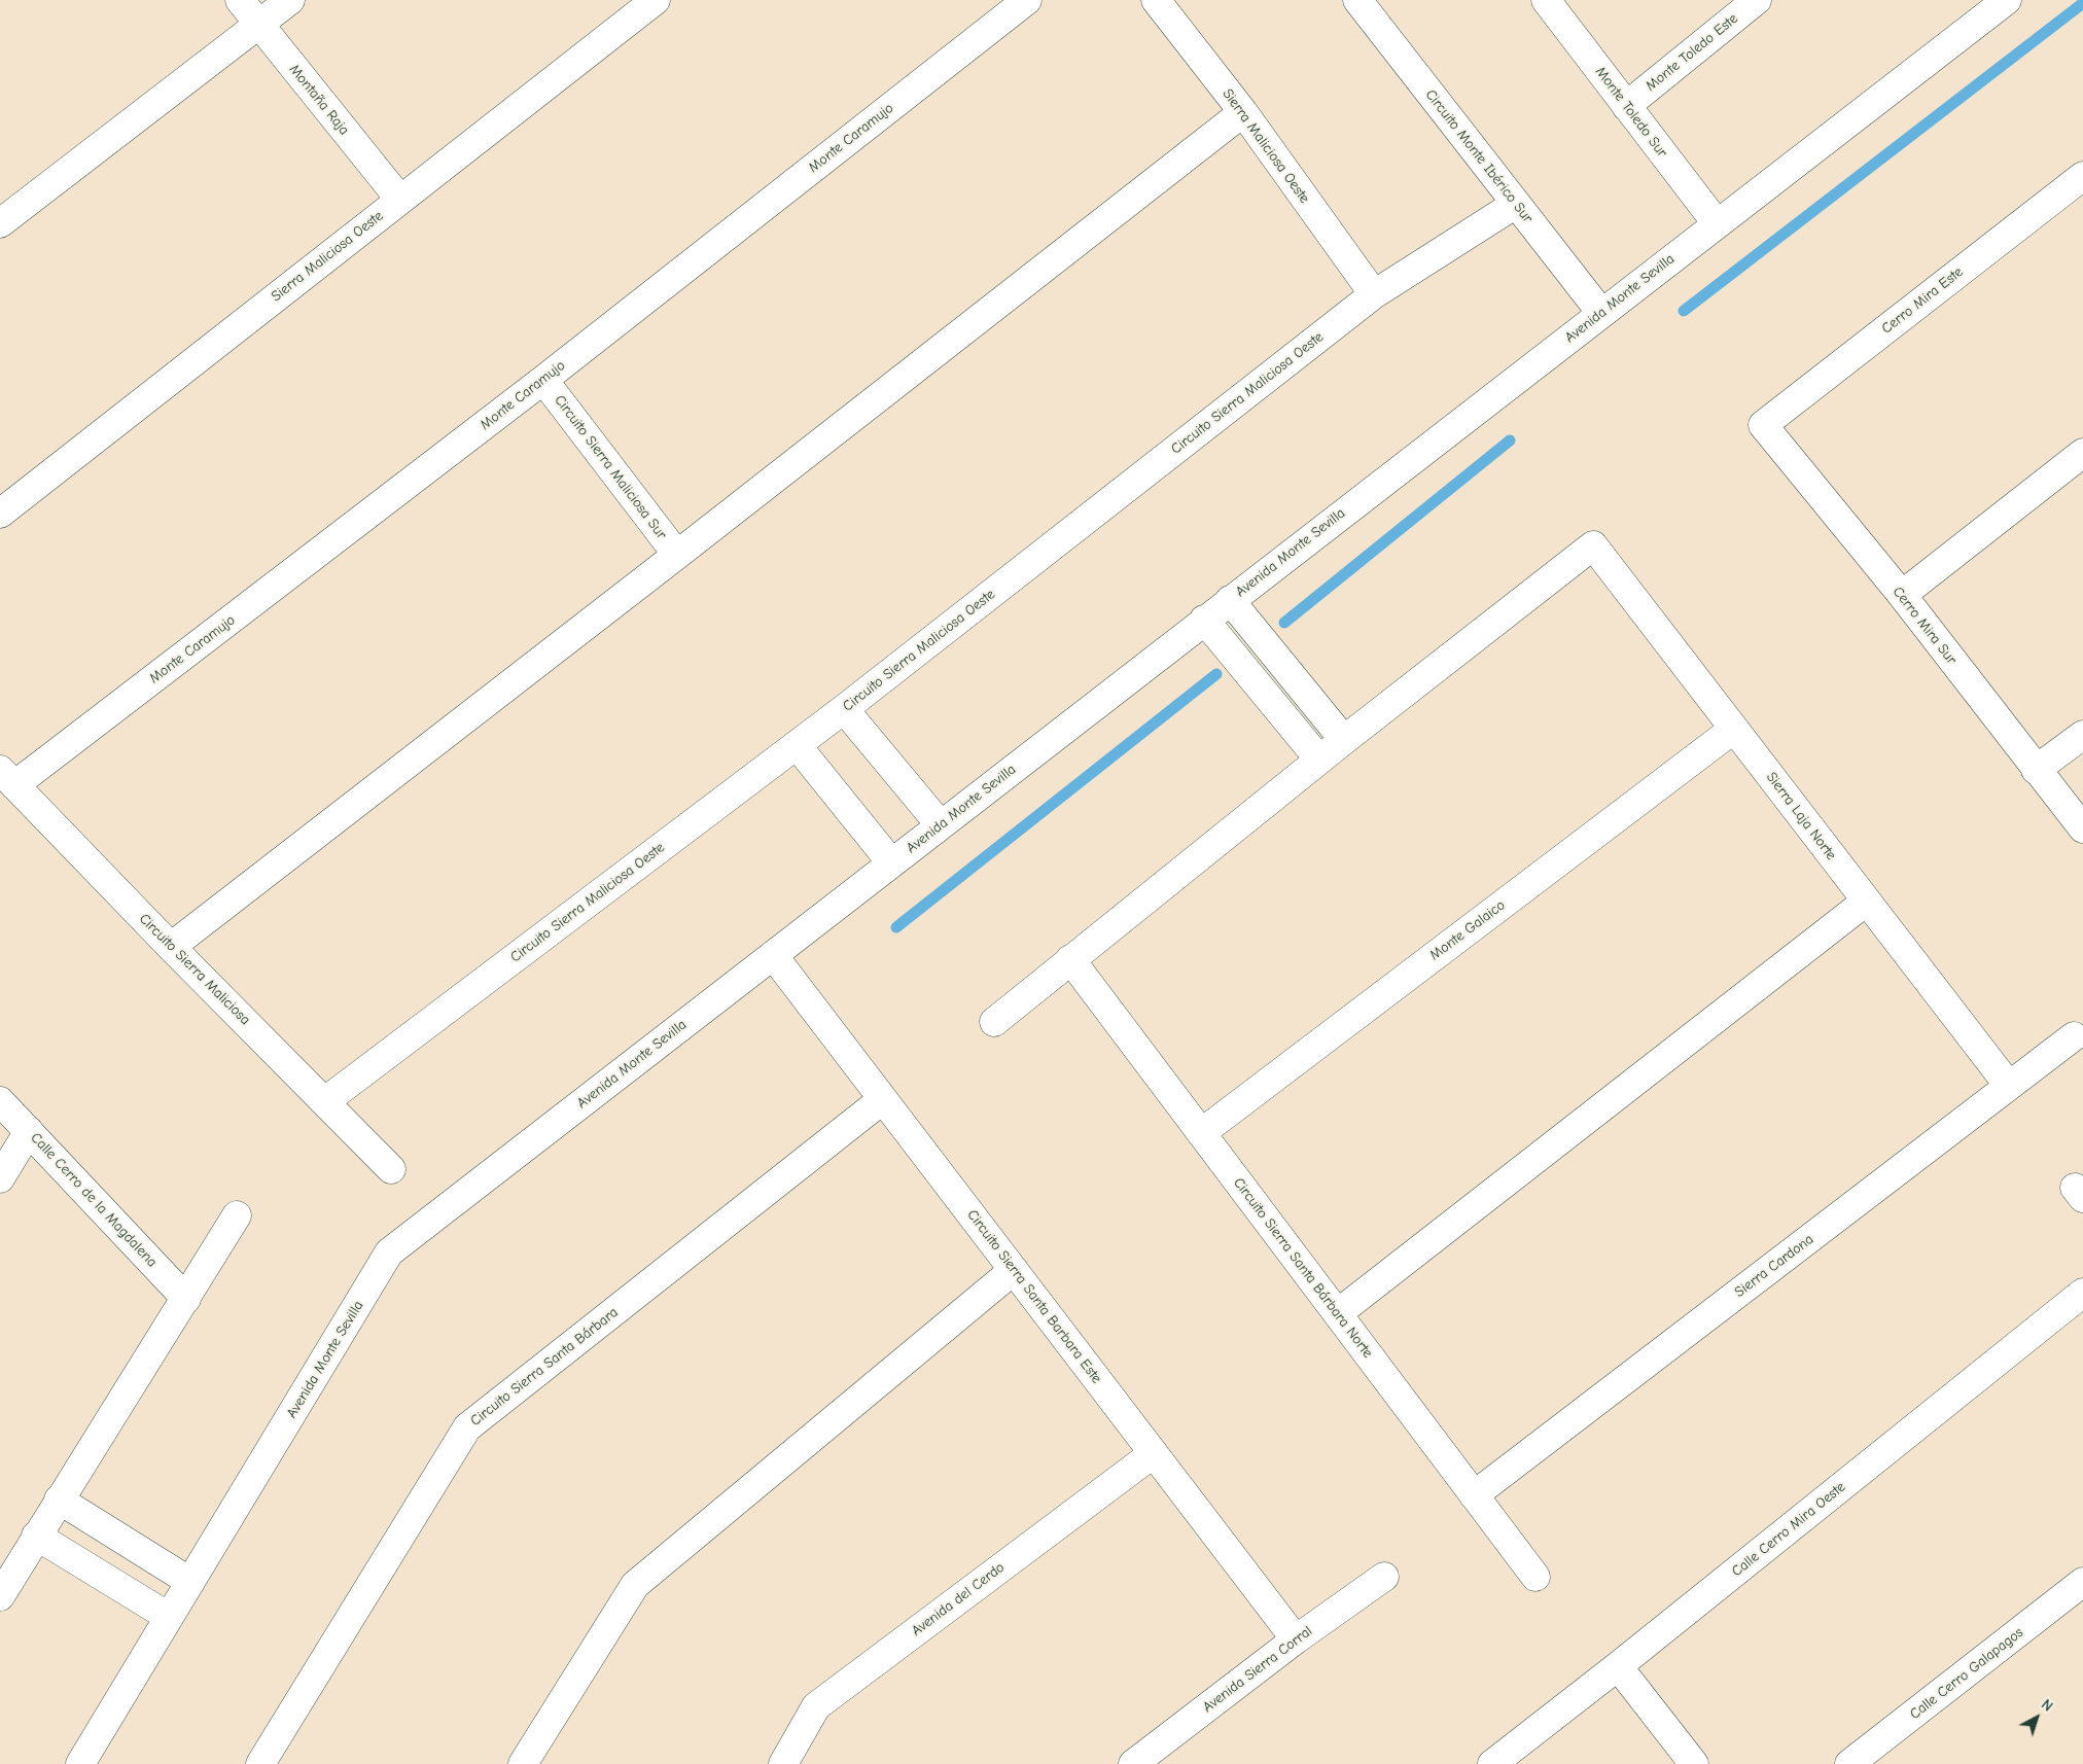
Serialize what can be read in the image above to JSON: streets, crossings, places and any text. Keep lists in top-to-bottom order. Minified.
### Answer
{"streets":{"street":["Monte Toledo Este","Montaña Raja","Monte Toledo Sur","Monte Caramujo","Sierra Maliciosa Oeste","Circuito Monte Ibérico Sur","Avenida Monte Sevilla","Cerro Mira Este","Circuito Sierra Maliciosa Oeste","Circuito Sierra Maliciosa Sur","Cerro Mira Sur","Sierra Laja Norte","Monte Galaico","Circuito Sierra Maliciosa","Calle Cerro de la Magdalena","Sierra Cardona","Circuito Sierra Santa Bárbara Norte","Circuito Sierra Santa Barbara Este","Circuito Sierra Santa Bárbara","Calle Cerro Mira Oeste","Avenida del Cerdo","Avenida Sierra Corral","Calle Cerro Galapagos"]},"crossings":[["Monte Toledo Este","Monte Toledo Sur"],["Montaña Raja","Sierra Maliciosa Oeste"],["Monte Toledo Sur","Avenida Monte Sevilla"],["Monte Caramujo","Circuito Sierra Maliciosa Sur"],["Monte Caramujo","Circuito Sierra Maliciosa"],["Sierra Maliciosa Oeste","Circuito Sierra Maliciosa Oeste"],["Circuito Monte Ibérico Sur","Avenida Monte Sevilla"],["Circuito Monte Ibérico Sur","Circuito Sierra Maliciosa Oeste"],["Avenida Monte Sevilla","Circuito Sierra Santa Barbara Este"],["Cerro Mira Este","Cerro Mira Sur"],["Circuito Sierra Maliciosa Oeste","Circuito Sierra Maliciosa"],["Sierra Laja Norte","Monte Galaico"],["Sierra Laja Norte","Sierra Cardona"],["Monte Galaico","Circuito Sierra Santa Bárbara Norte"],["Sierra Cardona","Circuito Sierra Santa Bárbara Norte"],["Circuito Sierra Santa Barbara Este","Circuito Sierra Santa Bárbara"],["Circuito Sierra Santa Barbara Este","Avenida del Cerdo"],["Circuito Sierra Santa Barbara Este","Avenida Sierra Corral"]],"north":"top right"}
